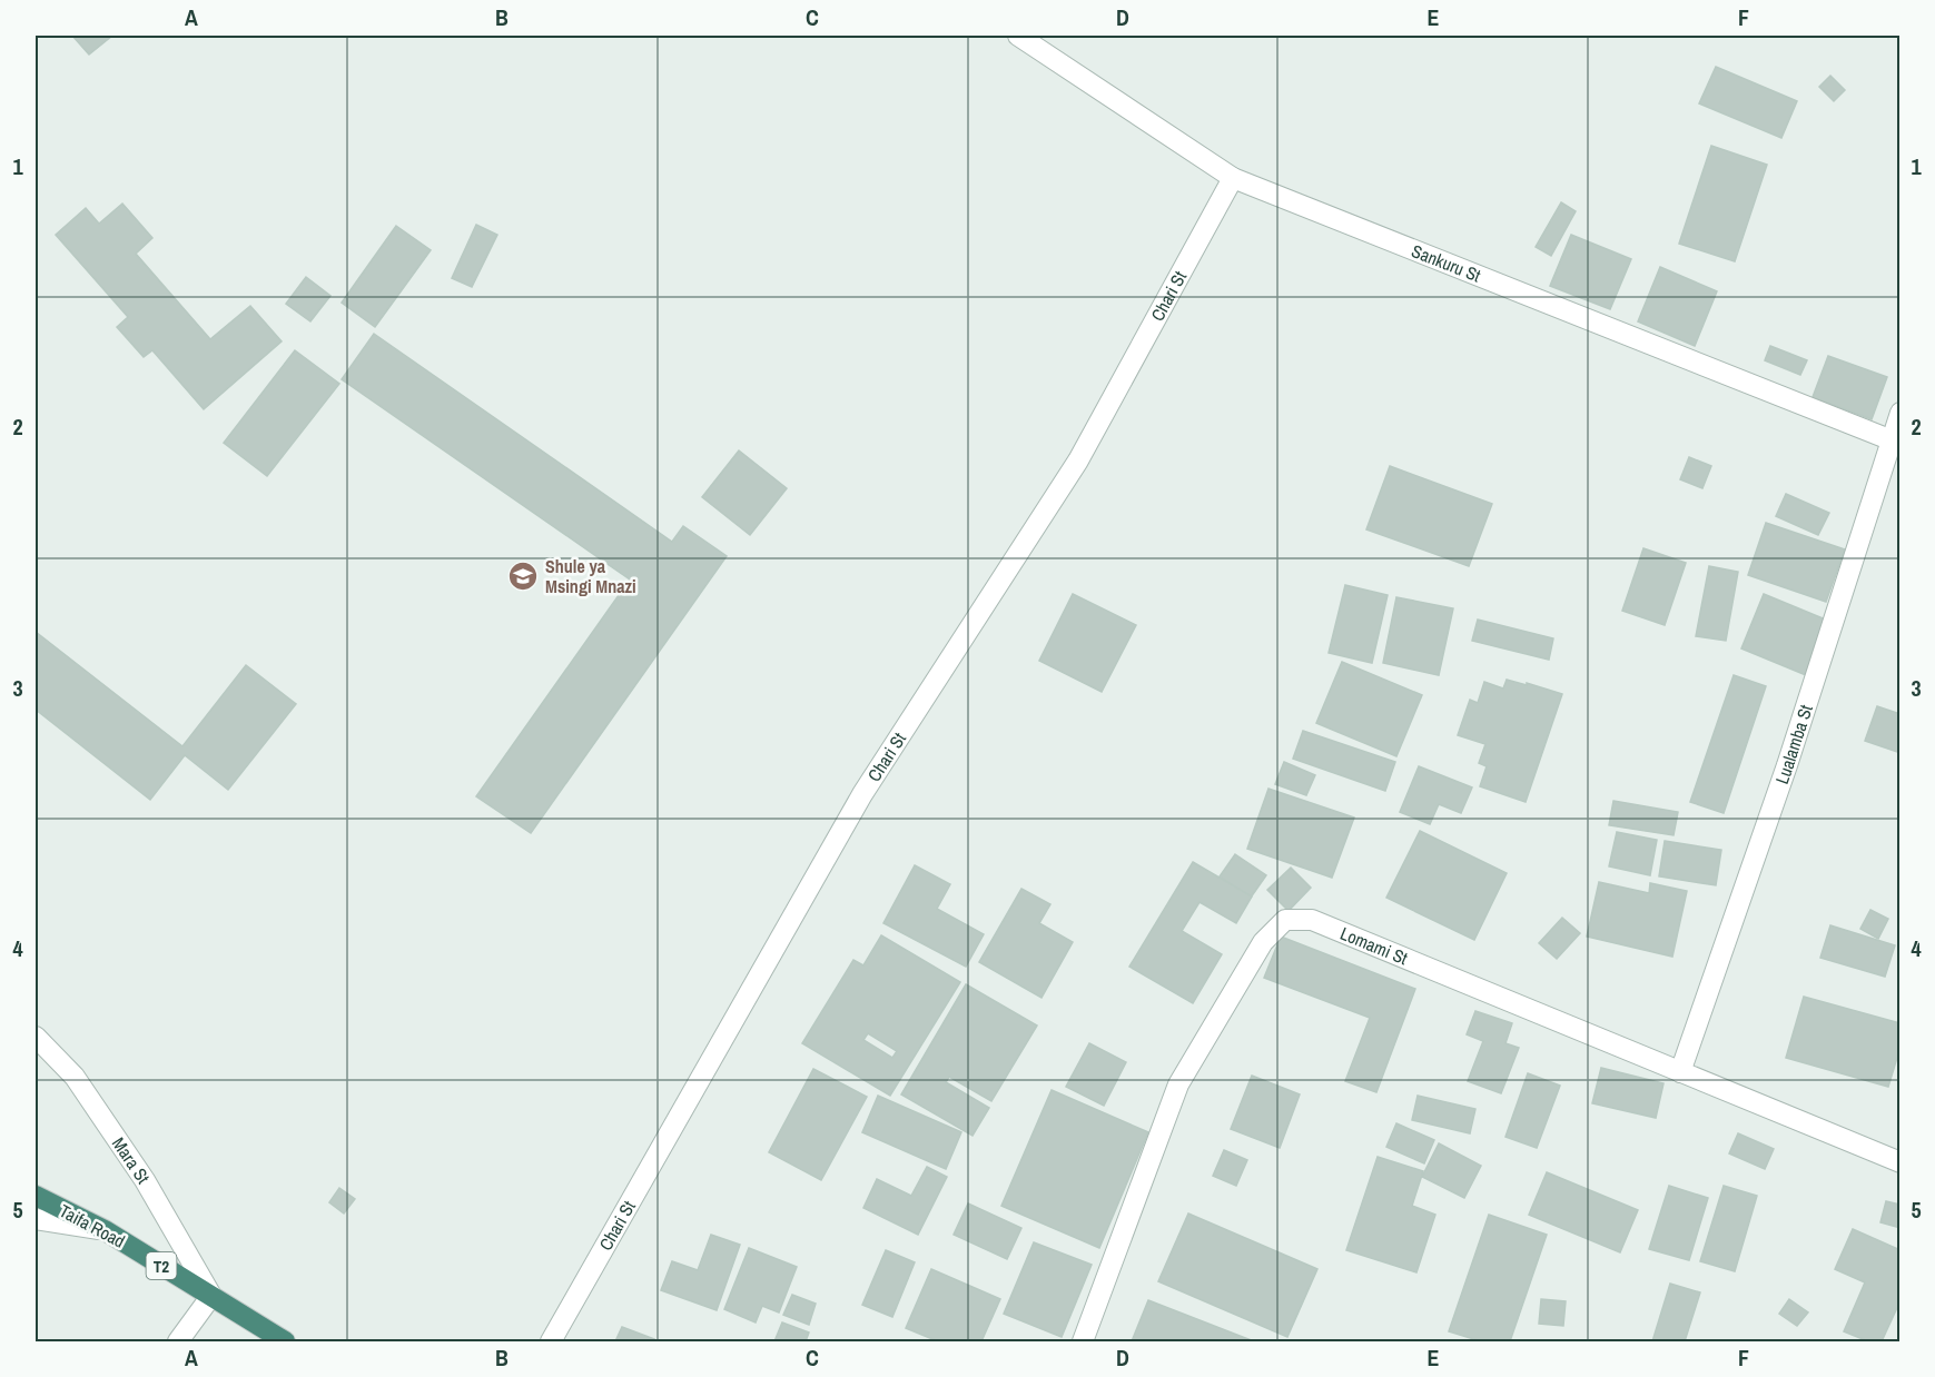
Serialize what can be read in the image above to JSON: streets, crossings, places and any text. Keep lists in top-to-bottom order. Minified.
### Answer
{"streets":{"highway":["Taifa Road","T2"],"street":["Sankuru St","Chari St","Lualamba St","Lomami St","Mara St"]},"crossings":[["Sankuru St","Chari St"],["Sankuru St","Lualamba St"],["Lualamba St","Lomami St"],["Mara St","Taifa Road"]],"places":{"school or university":["Shule ya Msingi Mnazi"]},"grid":{"columns":["A","B","C","D","E","F"],"rows":["1","2","3","4","5"]}}
